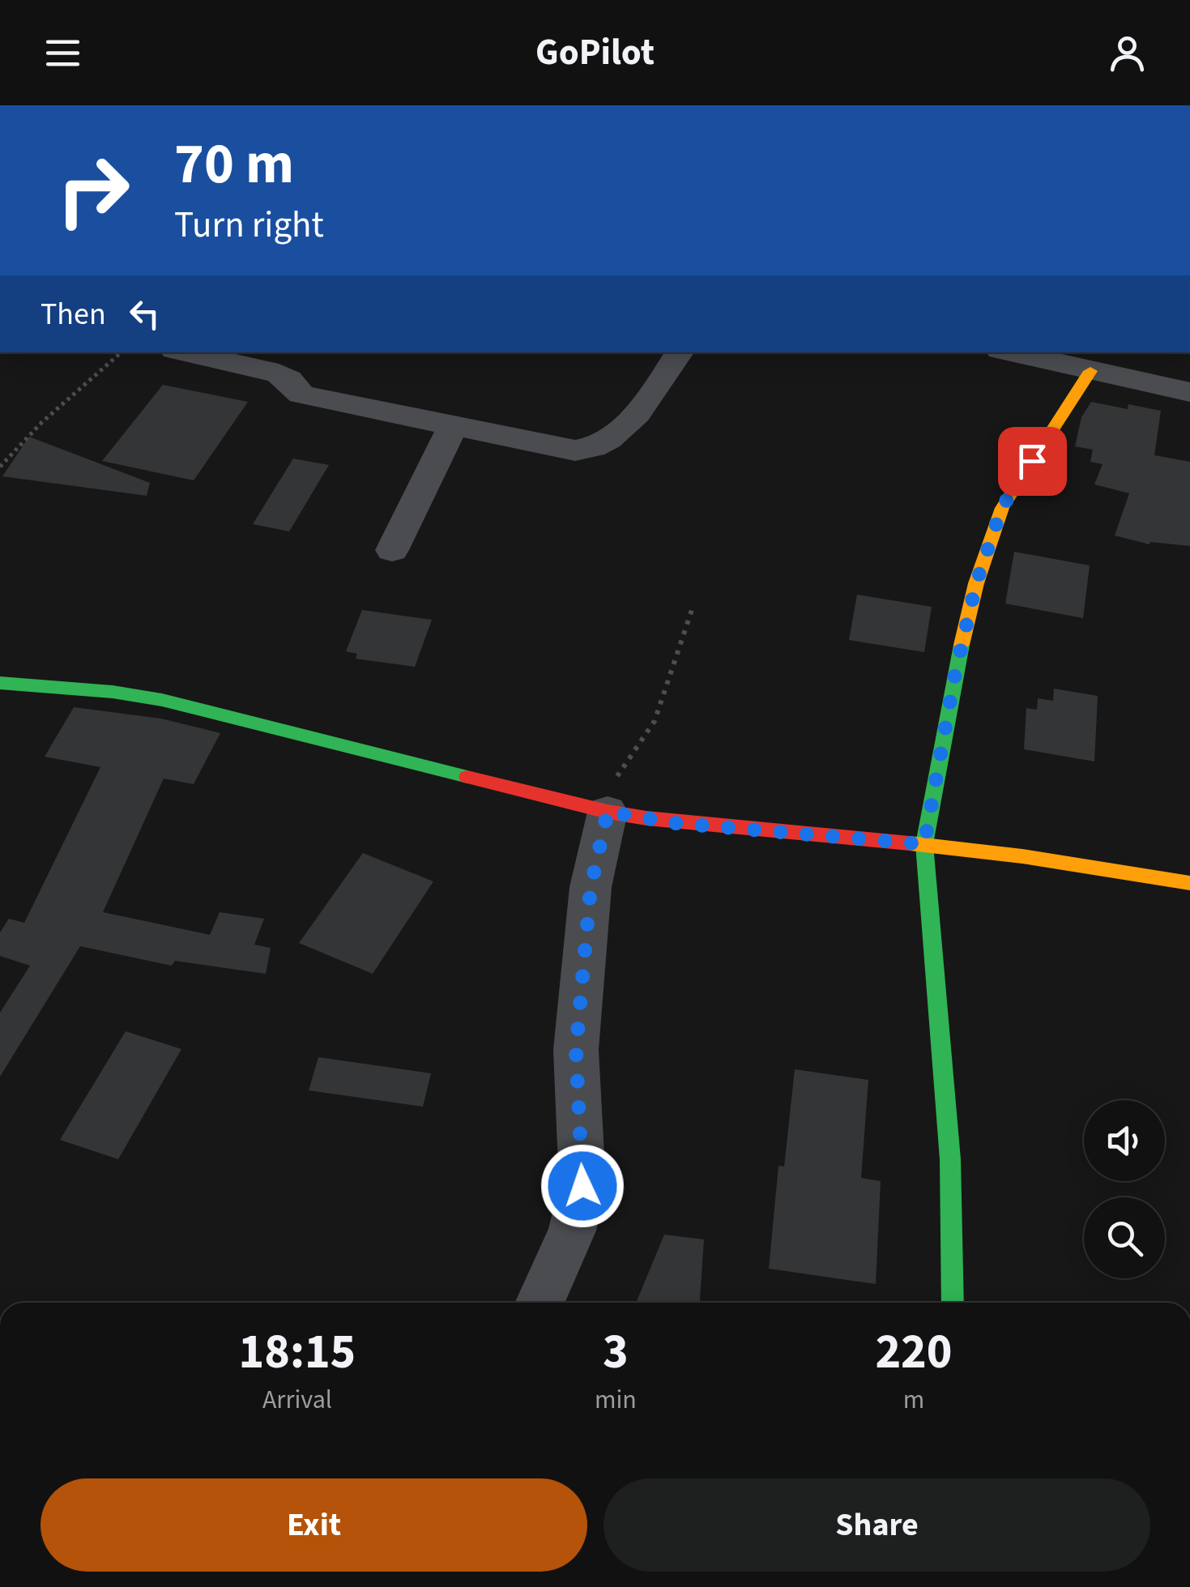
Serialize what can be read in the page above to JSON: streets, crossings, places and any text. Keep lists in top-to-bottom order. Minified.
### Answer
{"page":{"header":"GoPilot","turn":["70 m","Turn right"],"then":"Then","eta":["18:15","Arrival","3","min","220","m"],"buttons":["Exit","Share"]}}
